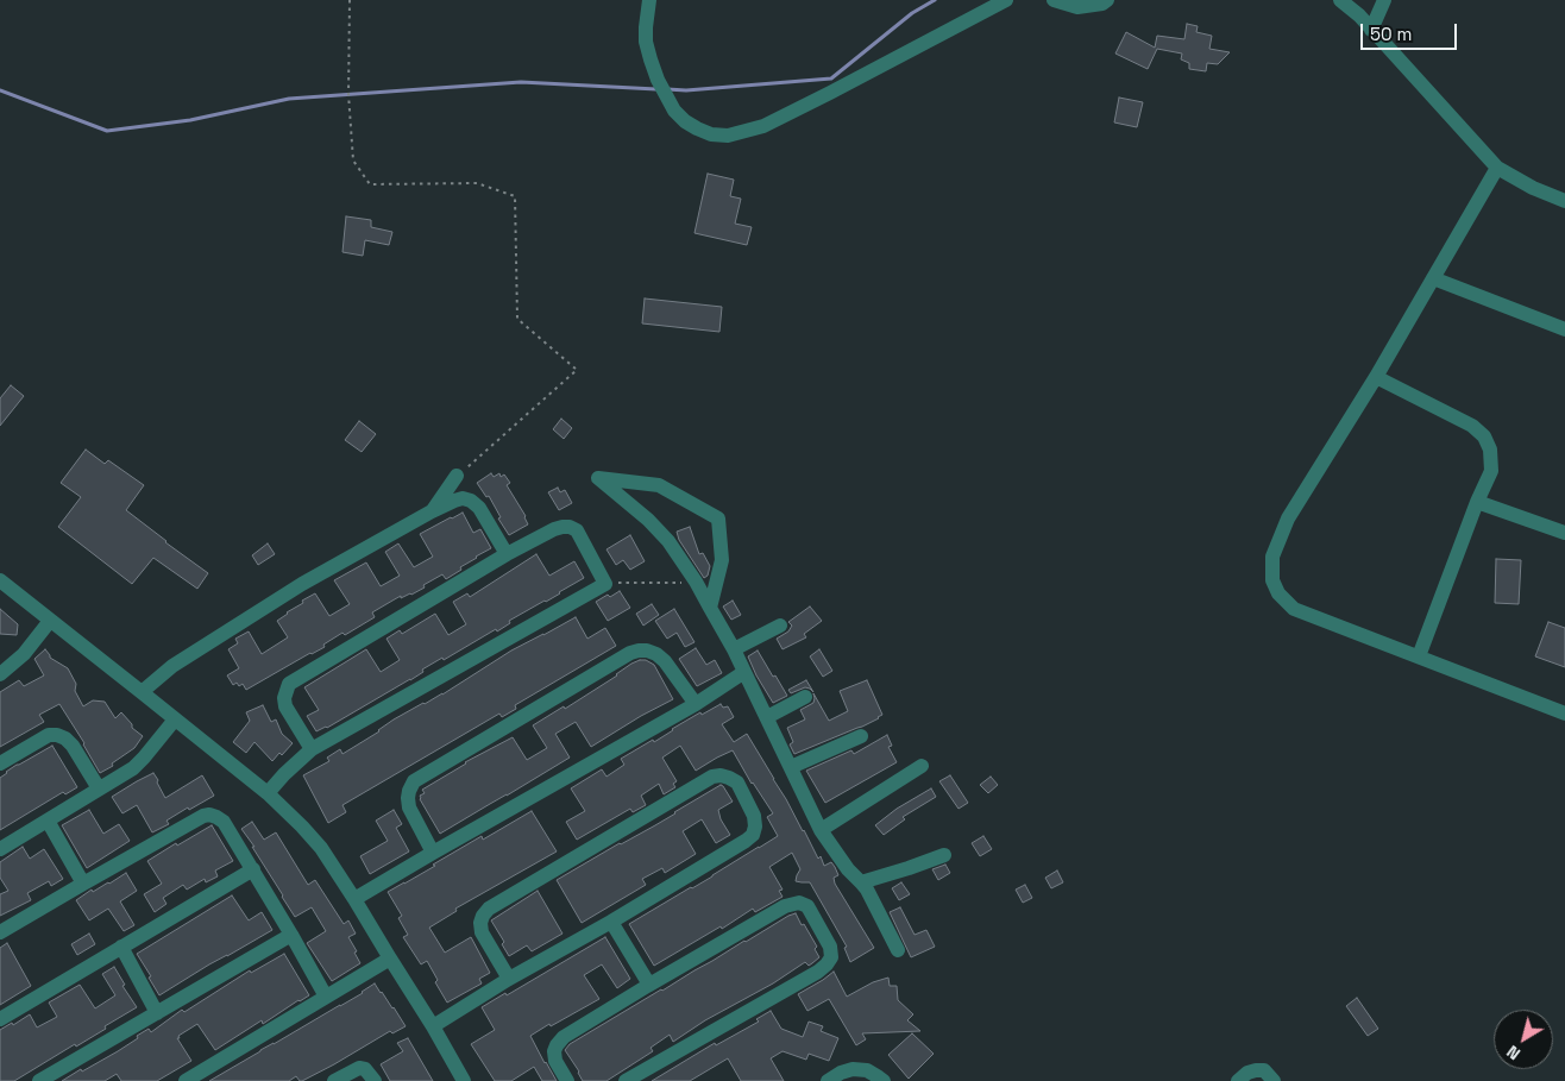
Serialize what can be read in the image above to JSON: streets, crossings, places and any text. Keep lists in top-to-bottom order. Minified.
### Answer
{"scale_bar":"50 m","north":"bottom left"}
